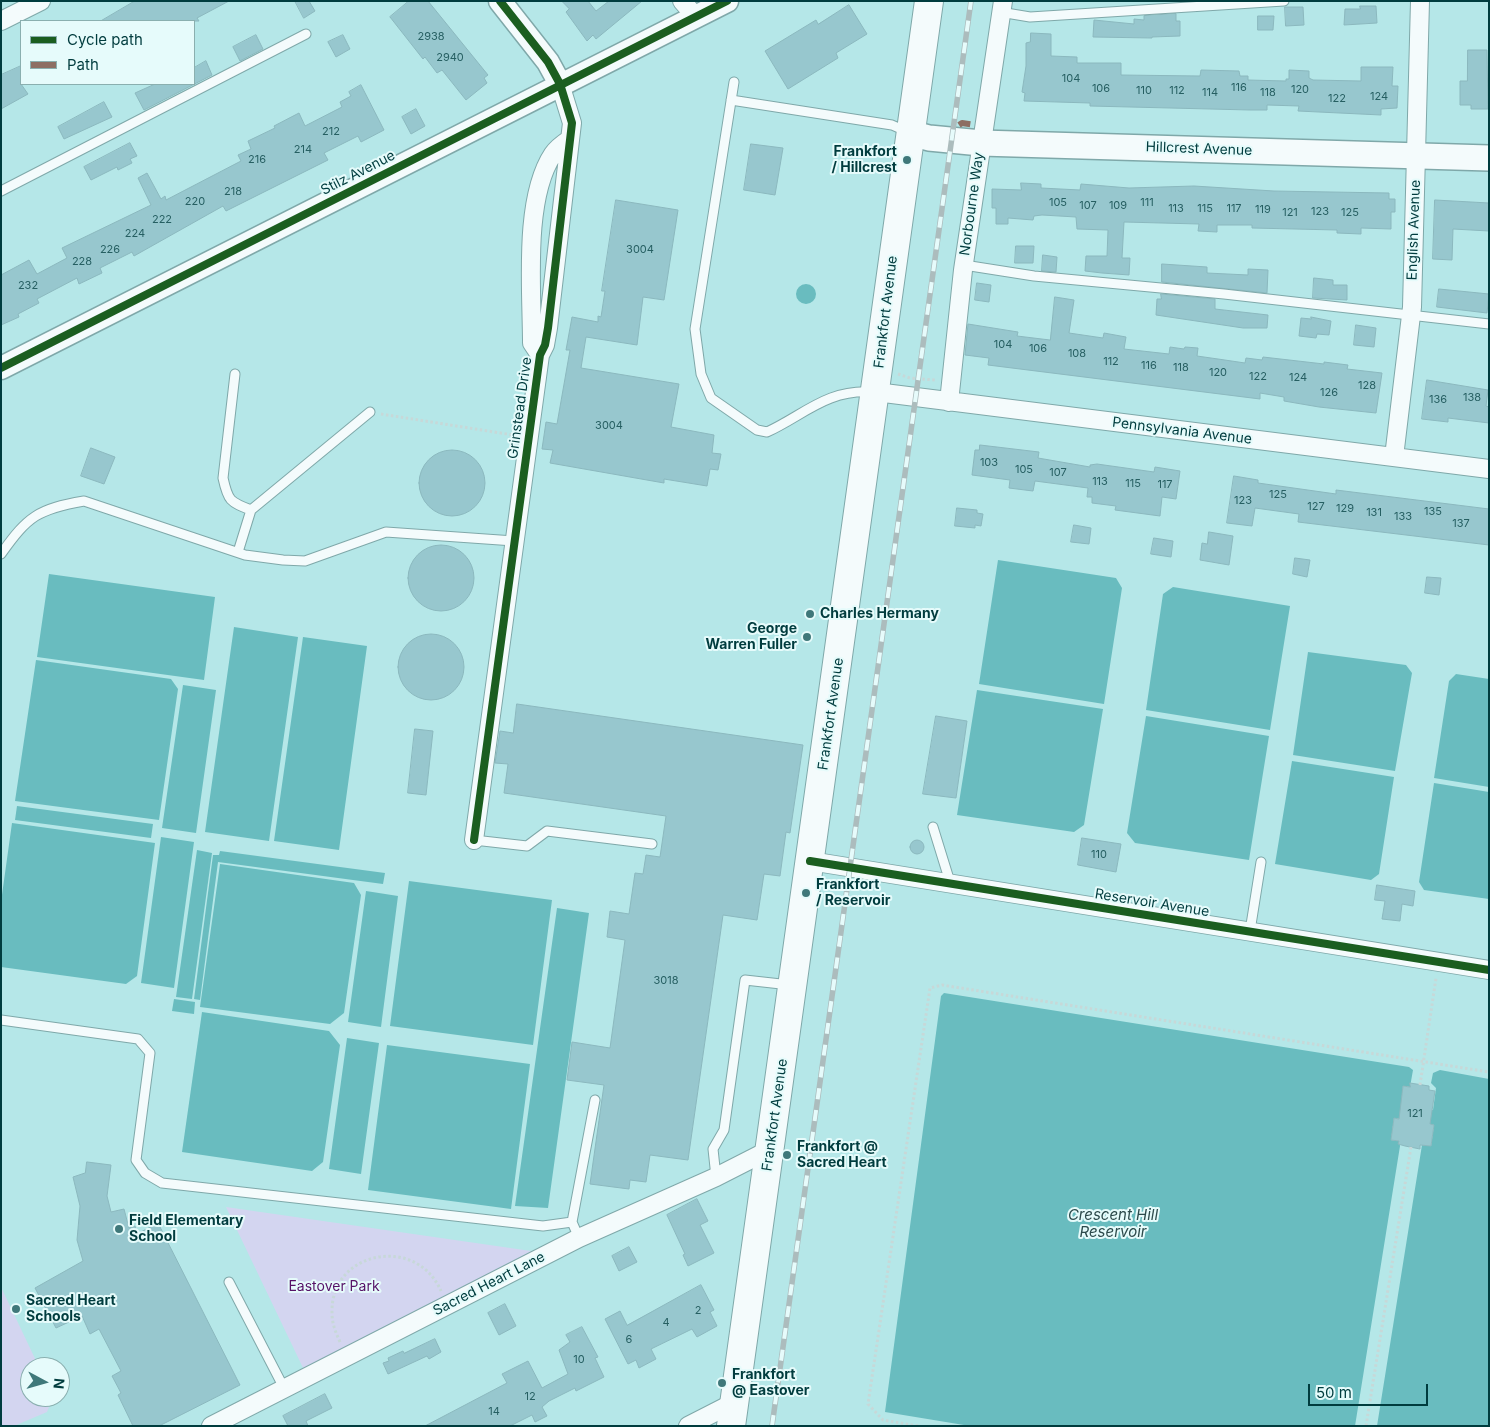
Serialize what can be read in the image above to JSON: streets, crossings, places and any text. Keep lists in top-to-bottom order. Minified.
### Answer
{"streets":{"main road":["Hillcrest Avenue","Frankfort Avenue"],"street":["Stilz Avenue","Norbourne Way","English Avenue","Grinstead Drive","Pennsylvania Avenue","Reservoir Avenue","Sacred Heart Lane"]},"crossings":[["Hillcrest Avenue","Norbourne Way"],["Hillcrest Avenue","English Avenue"],["Hillcrest Avenue","Frankfort Avenue"],["Stilz Avenue","Grinstead Drive"],["Norbourne Way","Pennsylvania Avenue"],["English Avenue","Pennsylvania Avenue"],["Frankfort Avenue","Pennsylvania Avenue"],["Frankfort Avenue","Reservoir Avenue"],["Frankfort Avenue","Sacred Heart Lane"]],"water":["Crescent Hill Reservoir"],"parks":["Eastover Park"],"places":["Frankfort / Hillcrest","Charles Hermany","George Warren Fuller","Frankfort / Reservoir","Frankfort @ Sacred Heart","Field Elementary School","Sacred Heart Schools","Frankfort @ Eastover"],"house_numbers":["2938","2940","104","116","106","120","110","112","114","118","124","122","212","214","216","218","220","105","111","107","109","113","115","117","119","123","121","125","222","224","226","3004","228","232","104","106","108","112","116","118","120","122","124","128","126","138","136","3004","103","105","107","113","115","117","125","123","127","129","135","131","133","137","110","3018","121","2","4","6","10","12","14"],"legend":["Cycle path","Path"],"scale_bar":"50 m","north":"right"}
